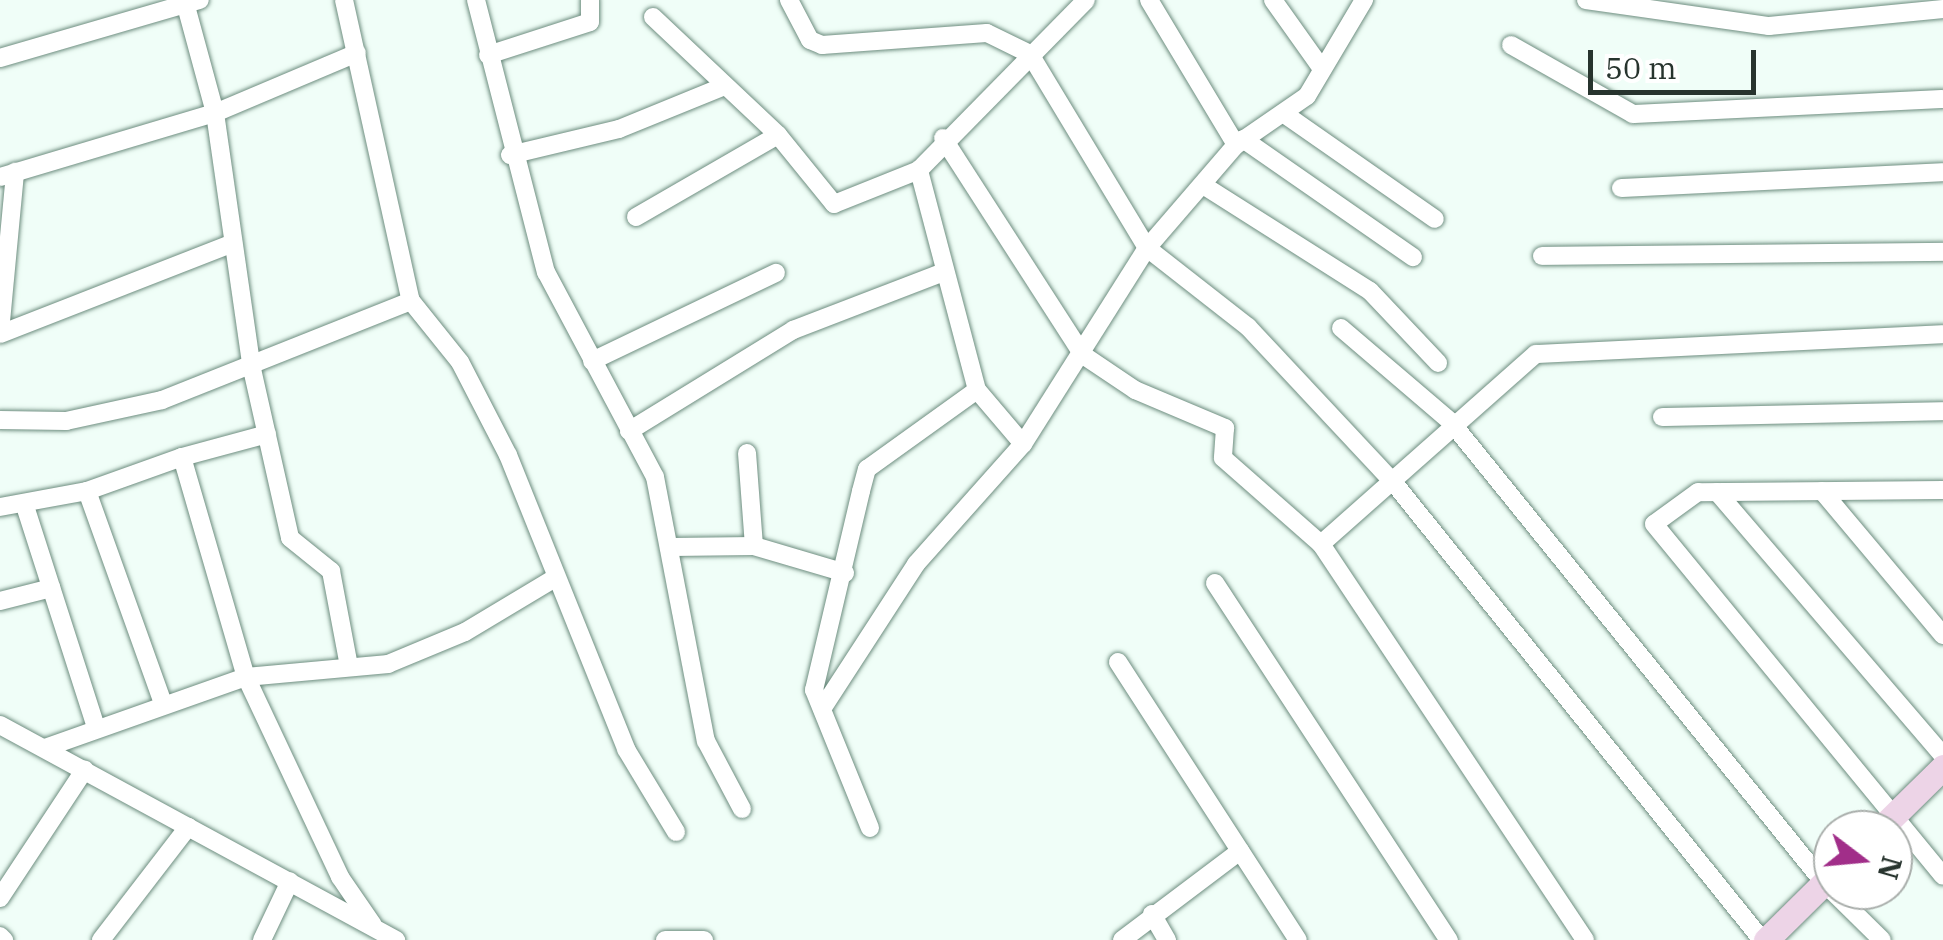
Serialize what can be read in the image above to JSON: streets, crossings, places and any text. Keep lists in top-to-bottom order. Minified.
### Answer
{"scale_bar":"50 m","north":"right"}
